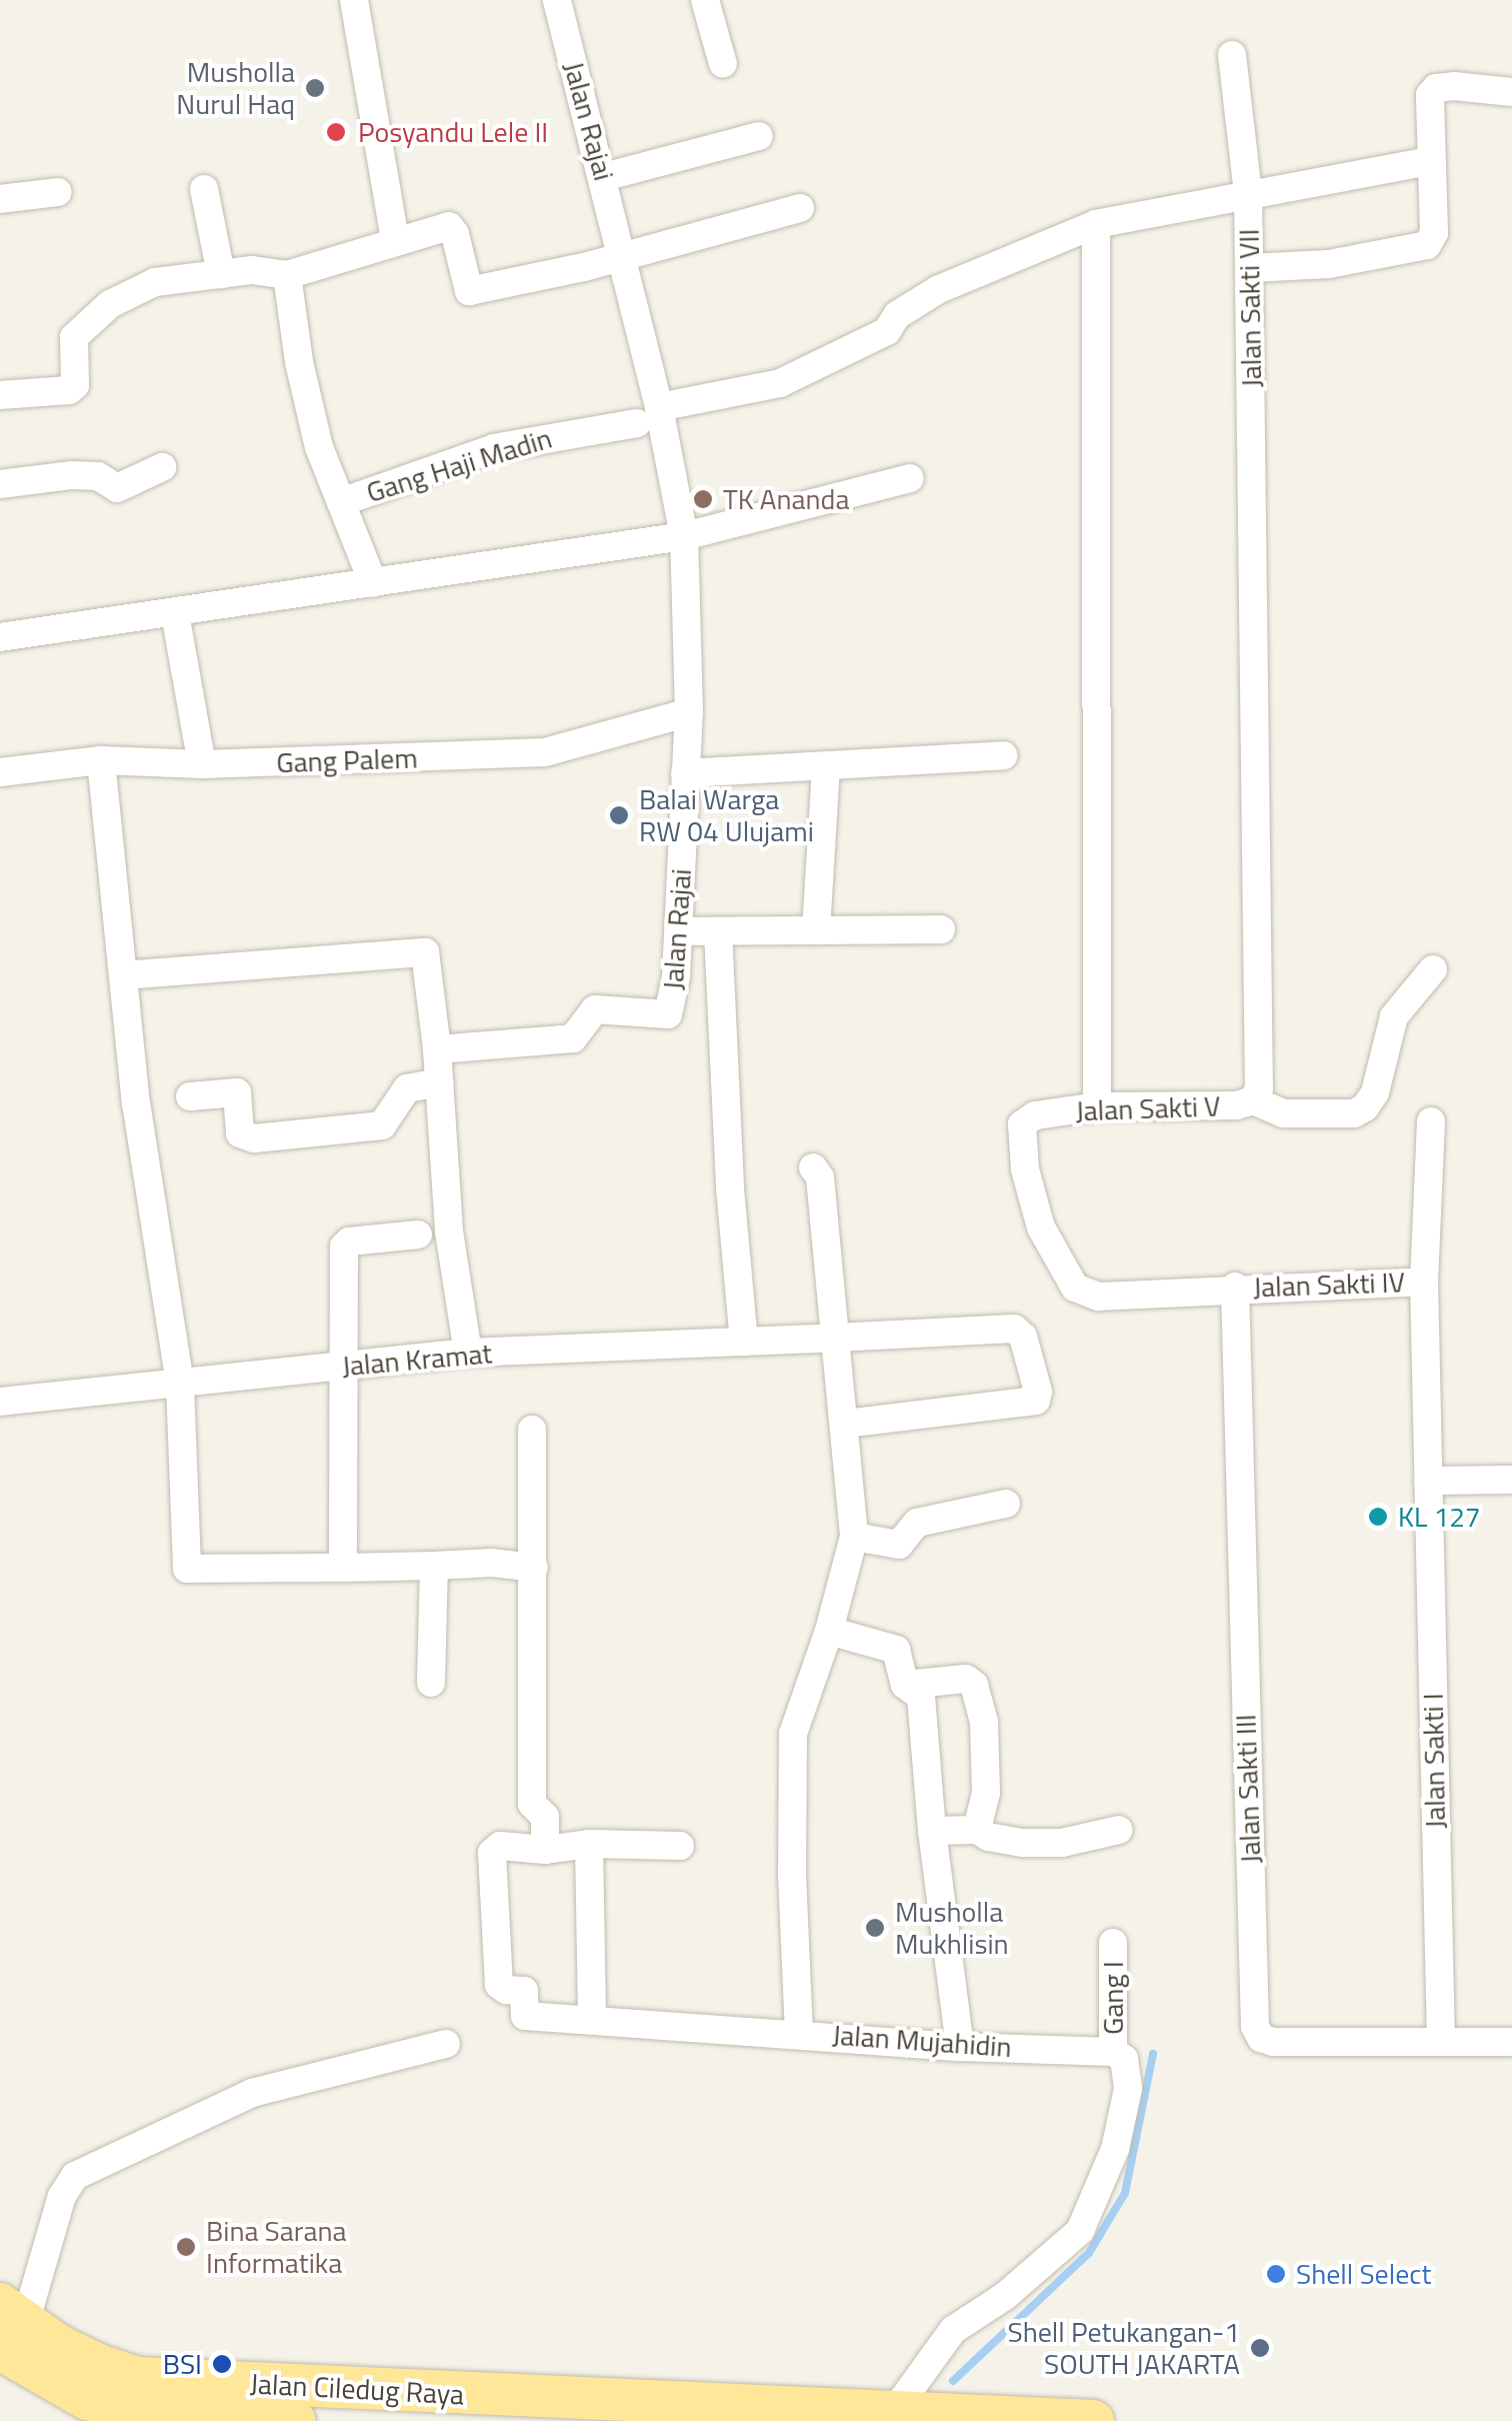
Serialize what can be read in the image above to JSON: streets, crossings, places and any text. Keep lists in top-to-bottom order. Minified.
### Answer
{"streets":{"main road":["Jalan Ciledug Raya"],"street":["Jalan Rajai","Jalan Sakti VII","Gang Haji Madin","Gang Palem","Jalan Sakti V","Jalan Sakti IV","Jalan Kramat","Jalan Sakti I","Jalan Sakti III","Gang I","Jalan Mujahidin"]},"crossings":[["Jalan Rajai","Gang Haji Madin"],["Jalan Rajai","Gang Palem"],["Jalan Sakti VII","Gang Haji Madin"],["Jalan Sakti VII","Jalan Sakti V"],["Jalan Sakti V","Jalan Sakti IV"],["Jalan Sakti V","Jalan Sakti III"],["Jalan Sakti IV","Jalan Sakti I"],["Jalan Sakti IV","Jalan Sakti III"],["Jalan Kramat","Jalan Mujahidin"],["Jalan Sakti I","Jalan Sakti III"],["Gang I","Jalan Mujahidin"]],"places":["Musholla Nurul Haq","Posyandu Lele II","TK Ananda","Balai Warga RW 04 Ulujami","KL 127","Musholla Mukhlisin","Bina Sarana Informatika","Shell Select","Shell Petukangan-1 SOUTH JAKARTA","BSI"]}
